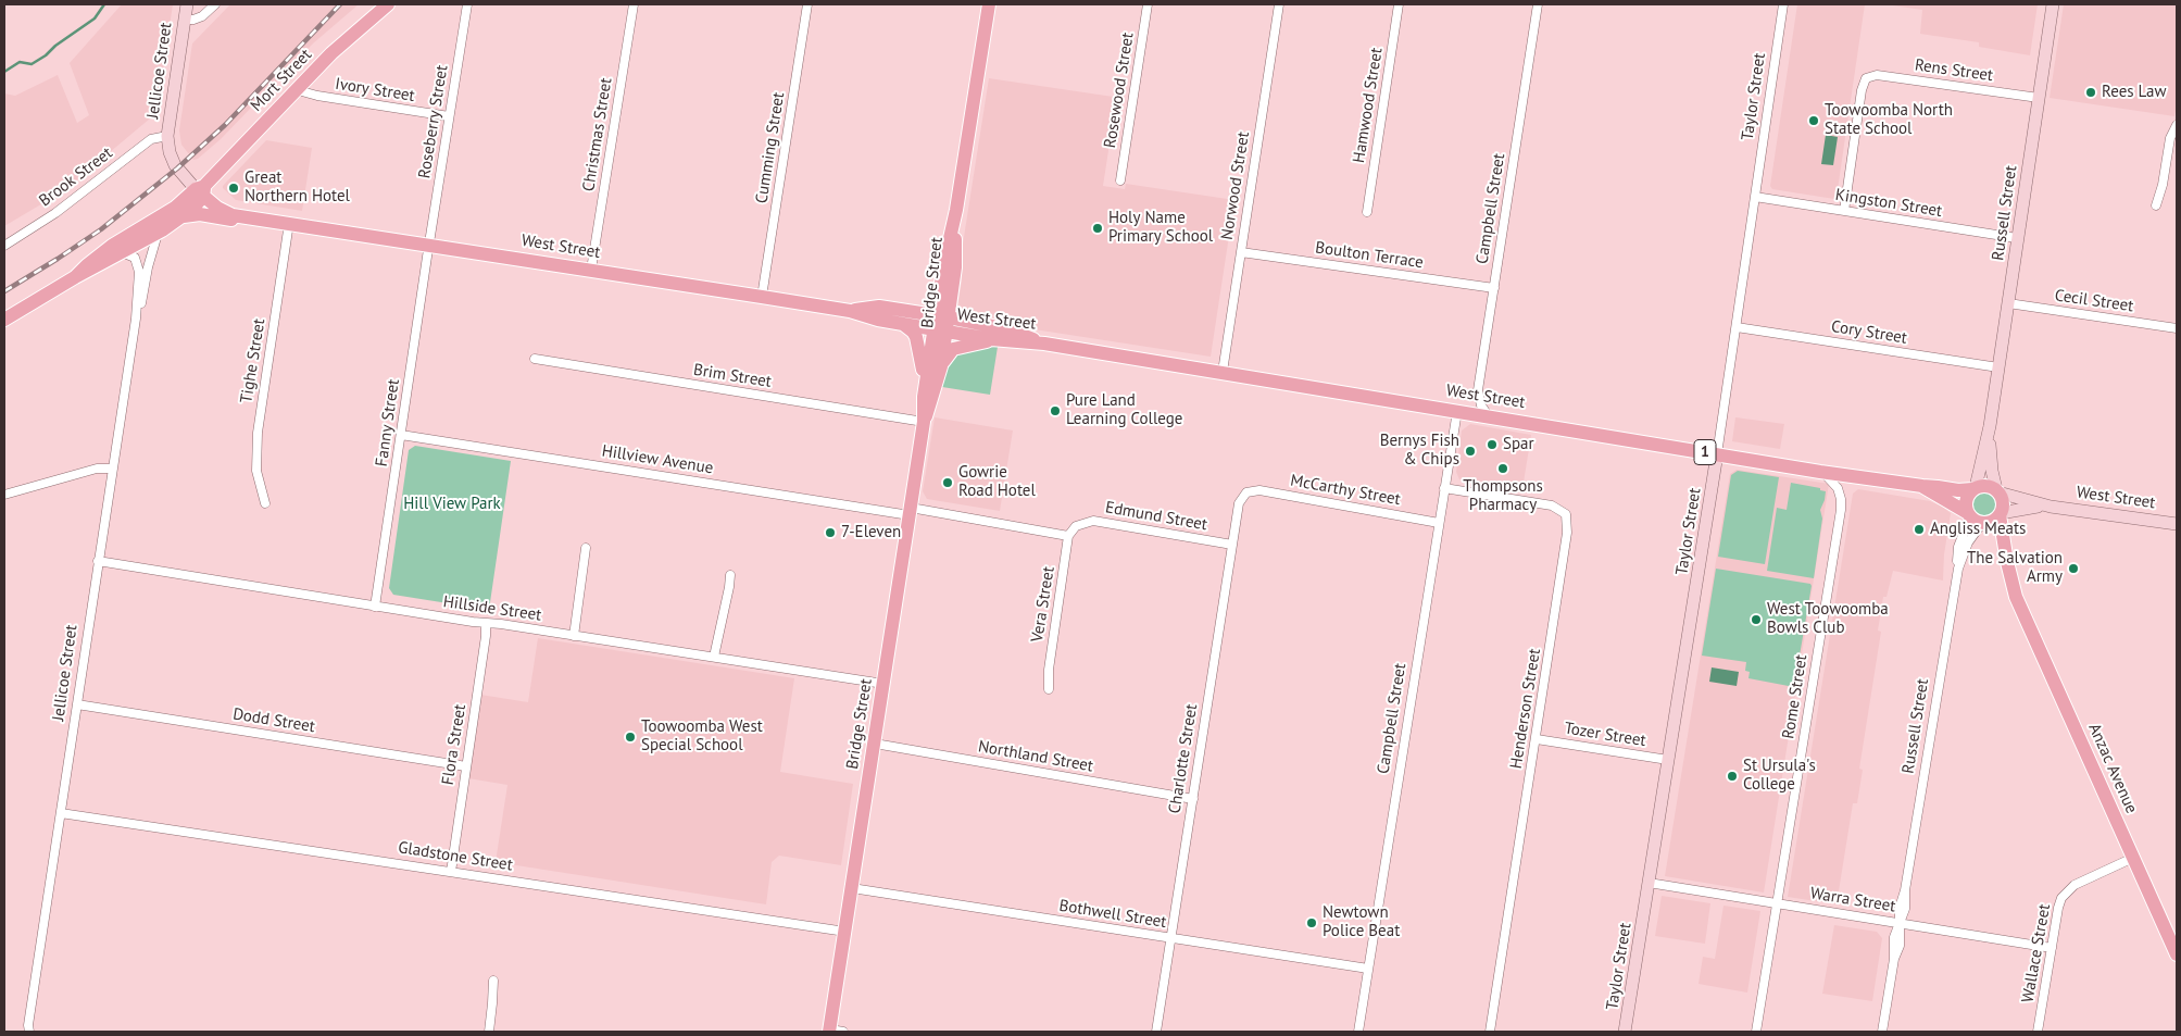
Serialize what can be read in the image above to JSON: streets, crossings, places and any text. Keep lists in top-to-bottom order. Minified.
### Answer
{"streets":{"main road":["Jellicoe Street","Mort Street","Taylor Street","Russell Street","West Street","Bridge Street","1","Anzac Avenue"],"street":["Rens Street","Ivory Street","Rosewood Street","Hamwood Street","Roseberry Street","Christmas Street","Cumming Street","Brook Street","Norwood Street","Kingston Street","Campbell Street","Boulton Terrace","Cecil Street","Cory Street","Tighe Street","Brim Street","Fanny Street","Hillview Avenue","McCarthy Street","Edmund Street","Vera Street","Hillside Street","Rome Street","Henderson Street","Dodd Street","Tozer Street","Flora Street","Northland Street","Charlotte Street","Gladstone Street","Warra Street","Bothwell Street","Wallace Street"]},"crossings":[["Jellicoe Street","Mort Street"],["Jellicoe Street","Brook Street"],["Jellicoe Street","West Street"],["Jellicoe Street","Hillside Street"],["Jellicoe Street","Dodd Street"],["Jellicoe Street","Gladstone Street"],["Rens Street","Kingston Street"],["Rens Street","Russell Street"],["Mort Street","Ivory Street"],["Mort Street","West Street"],["Ivory Street","Roseberry Street"],["Taylor Street","Kingston Street"],["Taylor Street","West Street"],["Taylor Street","Cory Street"],["Taylor Street","Tozer Street"],["Taylor Street","Warra Street"],["Roseberry Street","West Street"],["Roseberry Street","Fanny Street"],["Christmas Street","West Street"],["Cumming Street","West Street"],["Norwood Street","West Street"],["Norwood Street","Boulton Terrace"],["Kingston Street","Russell Street"],["Campbell Street","West Street"],["Campbell Street","Boulton Terrace"],["Campbell Street","McCarthy Street"],["Campbell Street","Henderson Street"],["Campbell Street","Bothwell Street"],["Russell Street","West Street"],["Russell Street","Cecil Street"],["Russell Street","Cory Street"],["Russell Street","1"],["Russell Street","Anzac Avenue"],["Russell Street","Warra Street"],["West Street","Bridge Street"],["West Street","Tighe Street"],["West Street","Fanny Street"],["West Street","1"],["West Street","Rome Street"],["West Street","Anzac Avenue"],["Bridge Street","Brim Street"],["Bridge Street","Hillview Avenue"],["Bridge Street","Hillside Street"],["Bridge Street","Northland Street"],["Bridge Street","Gladstone Street"],["Bridge Street","Bothwell Street"],["Fanny Street","Hillview Avenue"],["Fanny Street","Hillside Street"],["1","Anzac Avenue"],["McCarthy Street","Charlotte Street"],["Edmund Street","Vera Street"],["Edmund Street","Charlotte Street"],["Hillside Street","Flora Street"],["Rome Street","Warra Street"],["Henderson Street","Tozer Street"],["Dodd Street","Flora Street"],["Flora Street","Gladstone Street"],["Northland Street","Charlotte Street"],["Charlotte Street","Bothwell Street"],["Anzac Avenue","Wallace Street"],["Warra Street","Wallace Street"]],"parks":["Hill View Park"],"places":["Rees Law","Toowoomba North State School","Great Northern Hotel","Holy Name Primary School","Pure Land Learning College","Spar","Bernys Fish & Chips","Thompsons Pharmacy","Gowrie Road Hotel","Angliss Meats","7-Eleven","The Salvation Army","West Toowoomba Bowls Club","Toowoomba West Special School","St Ursula's College","Newtown Police Beat"]}
